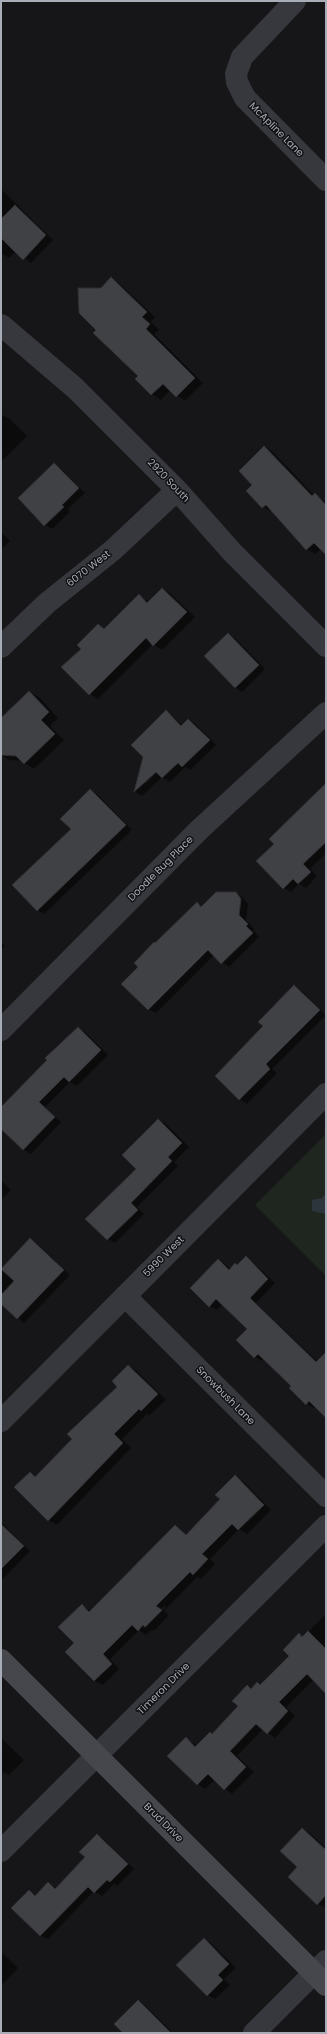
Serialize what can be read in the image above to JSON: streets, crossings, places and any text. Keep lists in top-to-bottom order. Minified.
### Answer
{"streets":{"main road":["Brud Drive"],"street":["McApline Lane","2920 South","6070 West","Doodle Bug Place","5990 West","Snowbush Lane","Timeron Drive"]},"crossings":[["2920 South","6070 West"],["5990 West","Snowbush Lane"],["Timeron Drive","Brud Drive"]]}
